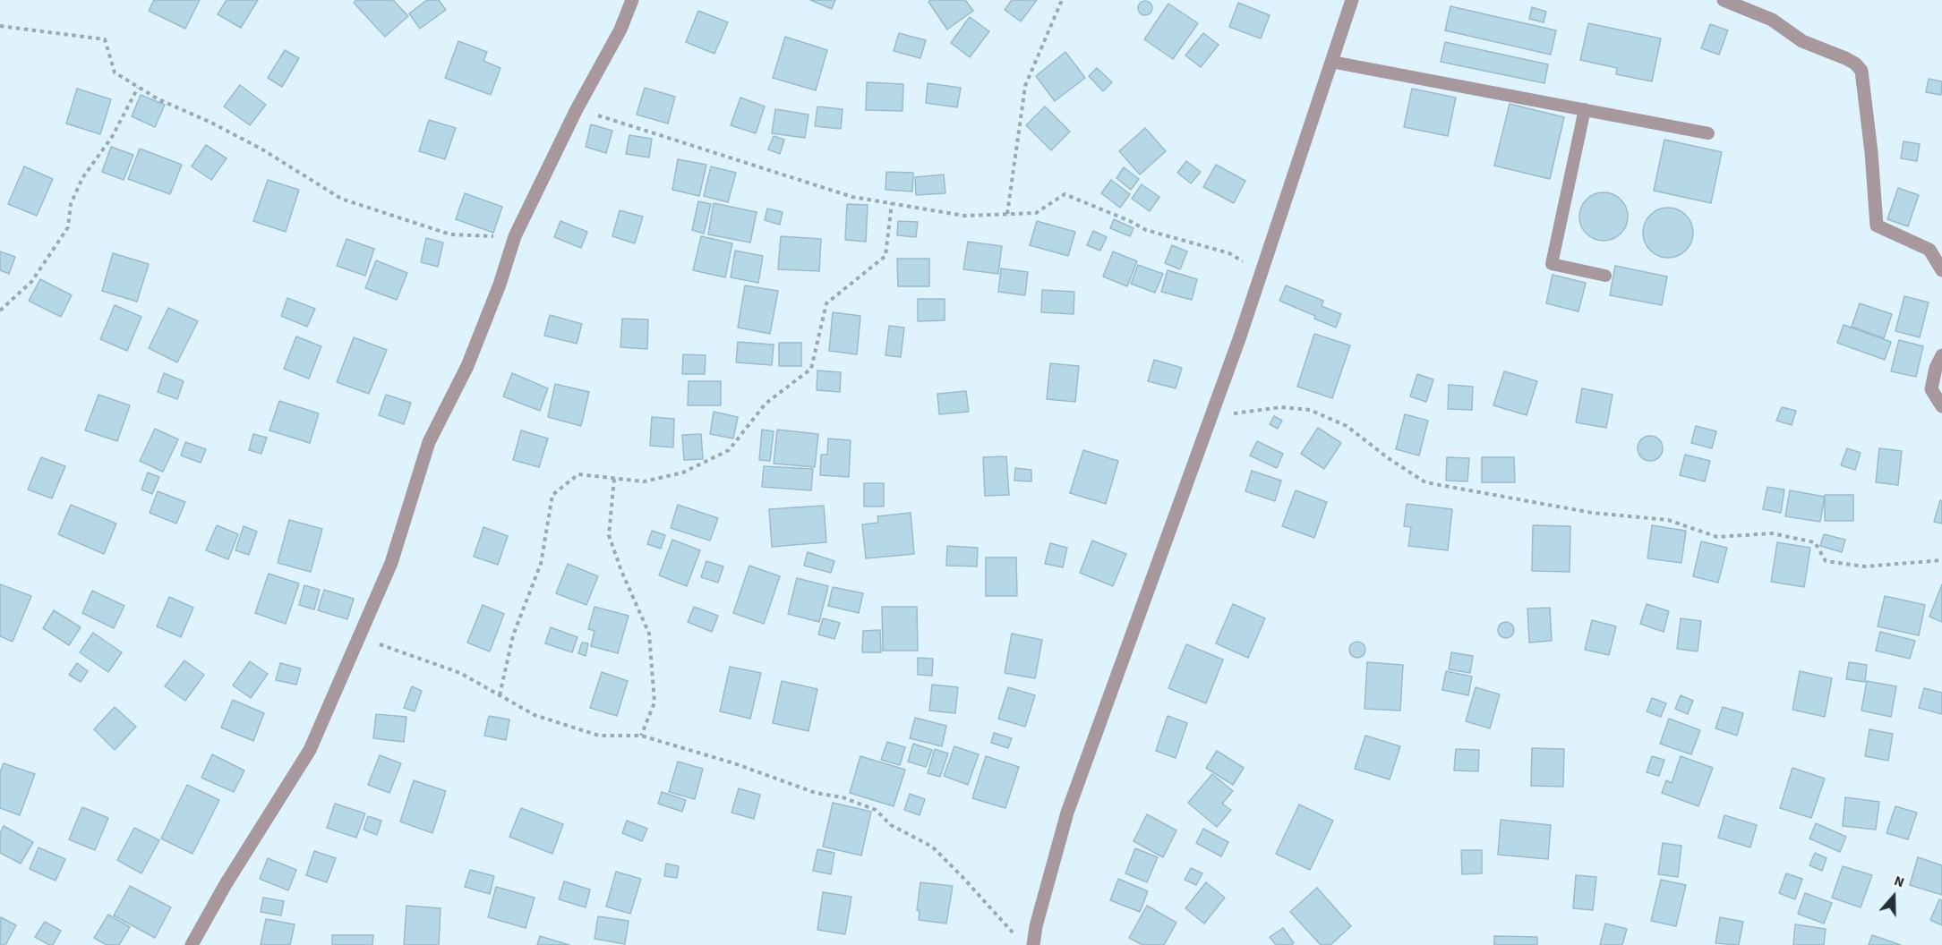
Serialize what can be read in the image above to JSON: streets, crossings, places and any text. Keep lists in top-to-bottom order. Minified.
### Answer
{"north":"top"}
